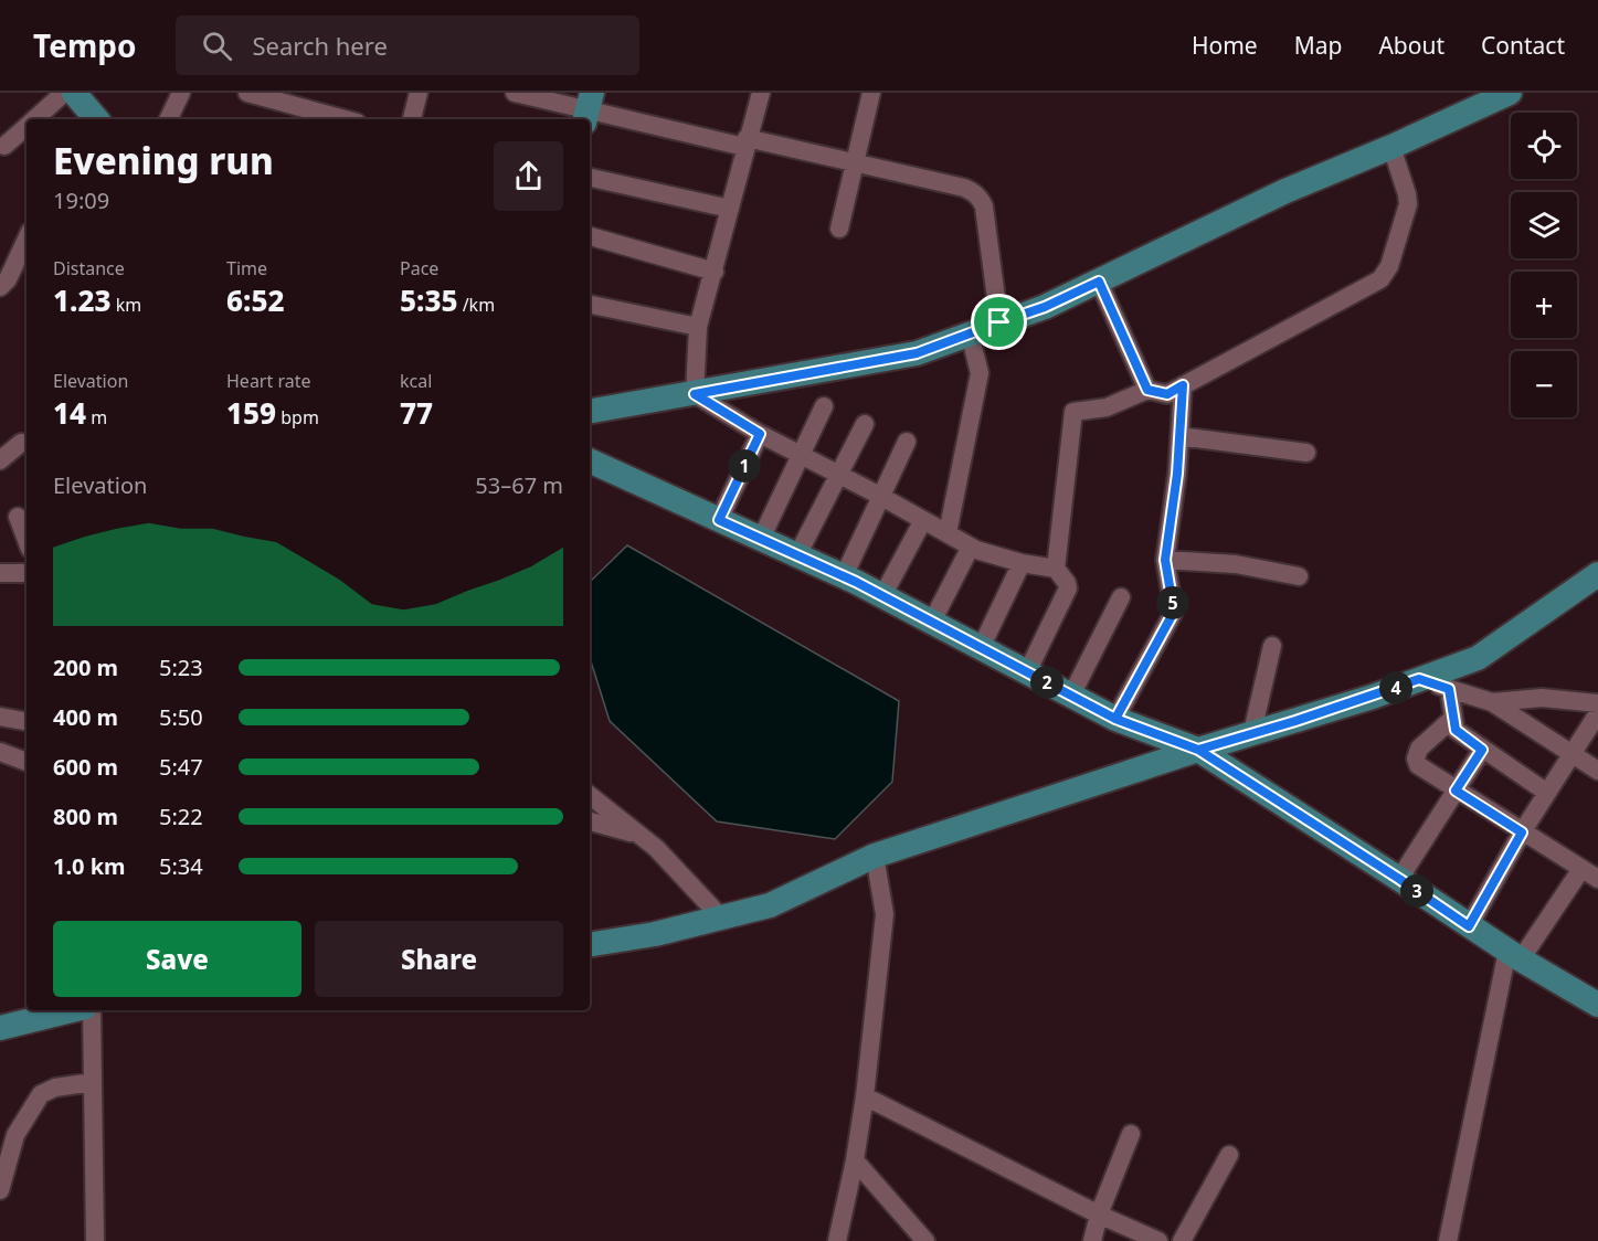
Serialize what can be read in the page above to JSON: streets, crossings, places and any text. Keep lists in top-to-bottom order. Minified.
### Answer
{"page":{"header":"Tempo","search":"Search here","nav":["Home","Map","About","Contact"],"map_buttons":["+","−"],"heading":["Evening run","19:09"],"stats":[["Distance","1.23 km"],["Time","6:52"],["Pace","5:35 /km"],["Elevation","14 m"],["Heart rate","159 bpm"],["kcal","77"]],"pins":["1","5","2","4","3"],"chart":["Elevation","53–67 m"],"list":[{"name":"200 m","note":"5:23"},{"name":"400 m","note":"5:50"},{"name":"600 m","note":"5:47"},{"name":"800 m","note":"5:22"},{"name":"1.0 km","note":"5:34"}],"buttons":["Save","Share"]}}
